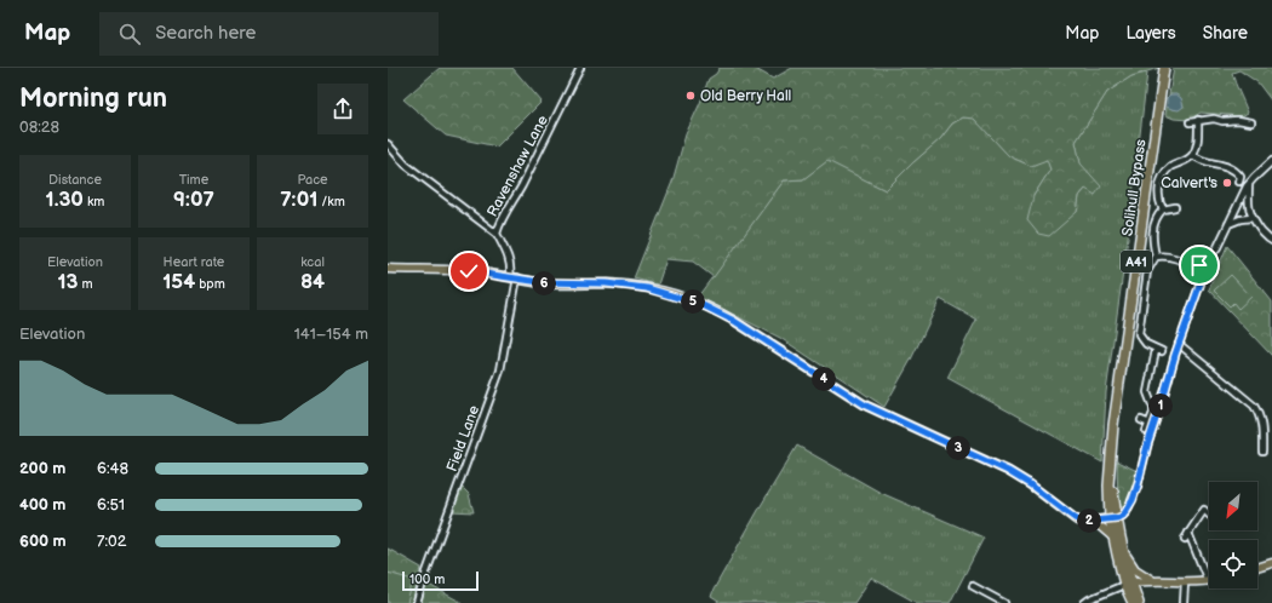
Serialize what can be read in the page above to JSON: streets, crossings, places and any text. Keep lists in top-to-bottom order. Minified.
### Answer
{"streets":{"highway":["Solihull Bypass","A41"],"street":["Ravenshaw Lane","Field Lane"]},"crossings":[["Ravenshaw Lane","Field Lane"]],"places":["Old Berry Hall","Calvert's"],"scale_bar":"100 m","north":"bottom left","page":{"header":"Map","search":"Search here","nav":["Map","Layers","Share"],"heading":["Morning run","08:28"],"stats":[["Distance","1.30 km"],["Time","9:07"],["Pace","7:01 /km"],["Elevation","13 m"],["Heart rate","154 bpm"],["kcal","84"]],"pins":["6","5","4","1","3","2"],"chart":["Elevation","141–154 m"],"list":[{"name":"200 m","note":"6:48"},{"name":"400 m","note":"6:51"},{"name":"600 m","note":"7:02"}],"scale":"100 m"}}
